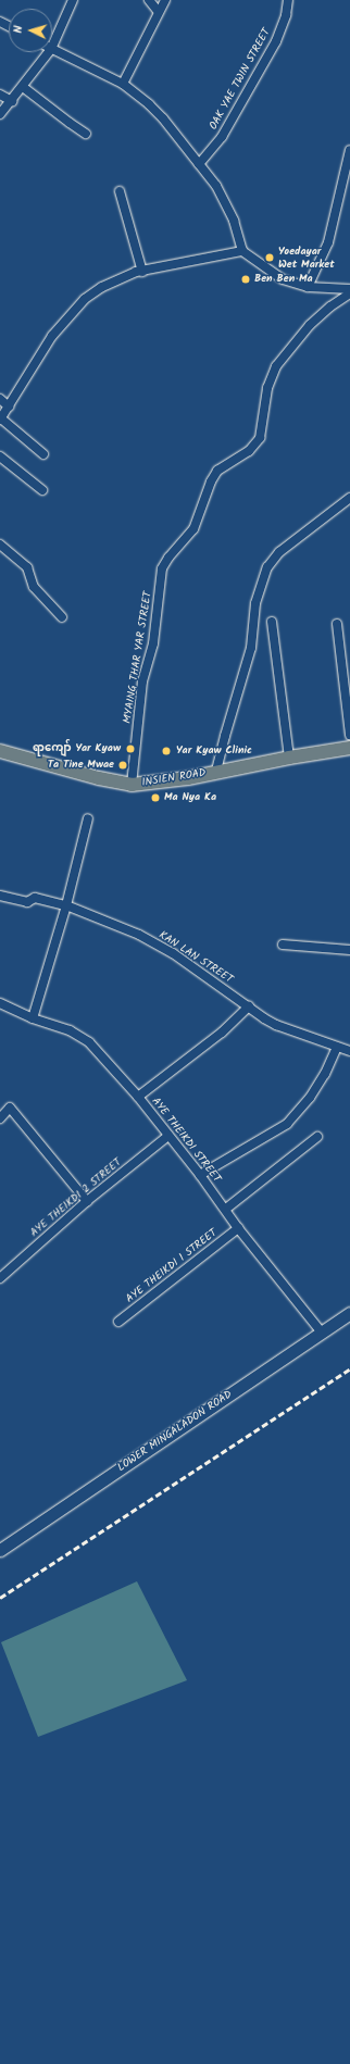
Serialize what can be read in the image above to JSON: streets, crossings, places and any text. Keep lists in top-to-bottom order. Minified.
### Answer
{"streets":{"main road":["INSIEN ROAD","LOWER MINGALADON ROAD"],"street":["OAK YAE TWIN STREET","MYAING THAR YAR STREET","KAN LAN STREET","AYE THEIKDI STREET","AYE THEIKDI 2 STREET","AYE THEIKDI 1 STREET"]},"crossings":[["MYAING THAR YAR STREET","INSIEN ROAD"],["AYE THEIKDI STREET","AYE THEIKDI 2 STREET"],["AYE THEIKDI STREET","AYE THEIKDI 1 STREET"],["AYE THEIKDI STREET","LOWER MINGALADON ROAD"]],"places":["Yoedayar Wet Market","Ben Ben Ma","ရာကျော် Yar Kyaw","Yar Kyaw Clinic","Ta Tine Mwae","Ma Nya Ka"],"north":"left"}
